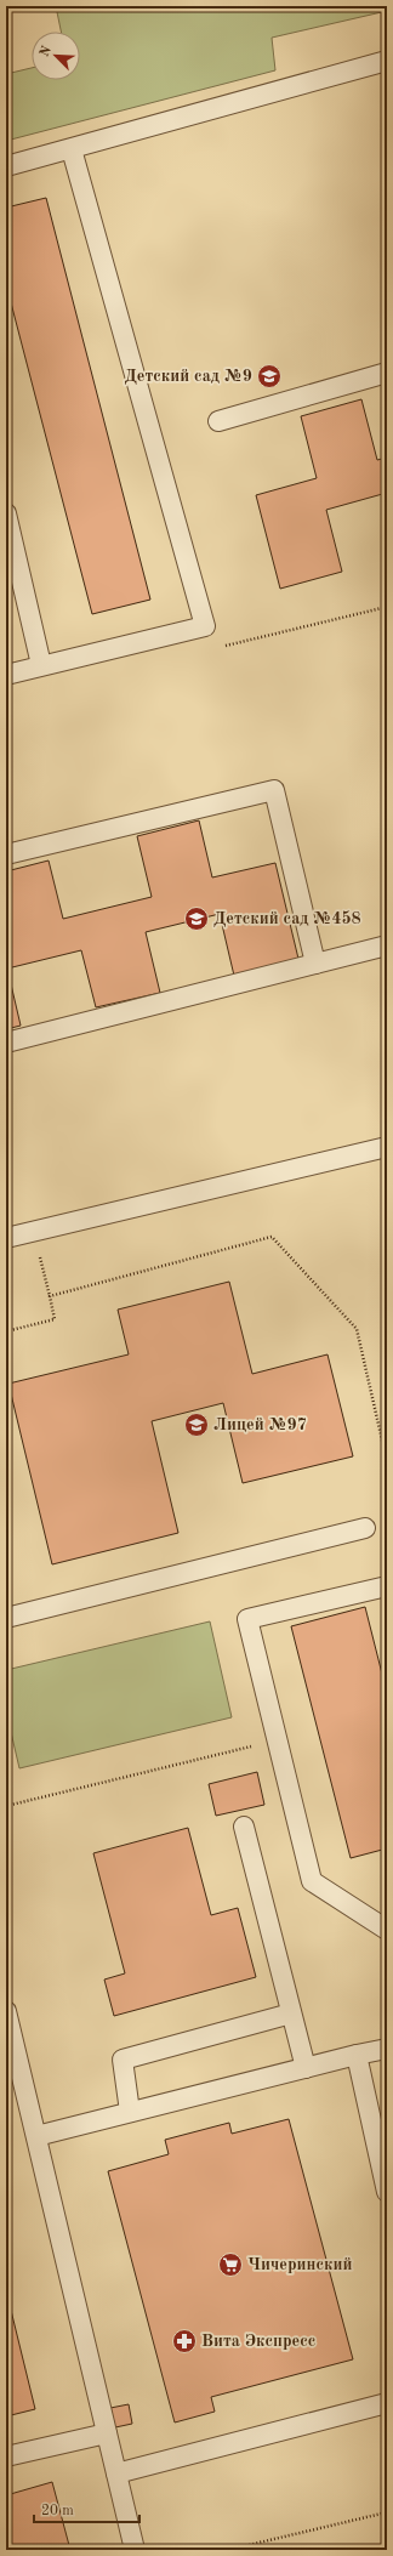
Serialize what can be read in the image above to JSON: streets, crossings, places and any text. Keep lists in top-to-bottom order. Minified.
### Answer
{"places":{"school or university":["Детский сад №9","Детский сад №458","Лицей №97"],"supermarket":["Чичеринский"],"pharmacy":["Вита Экспресс"]},"scale_bar":"20 m","north":"top left"}
